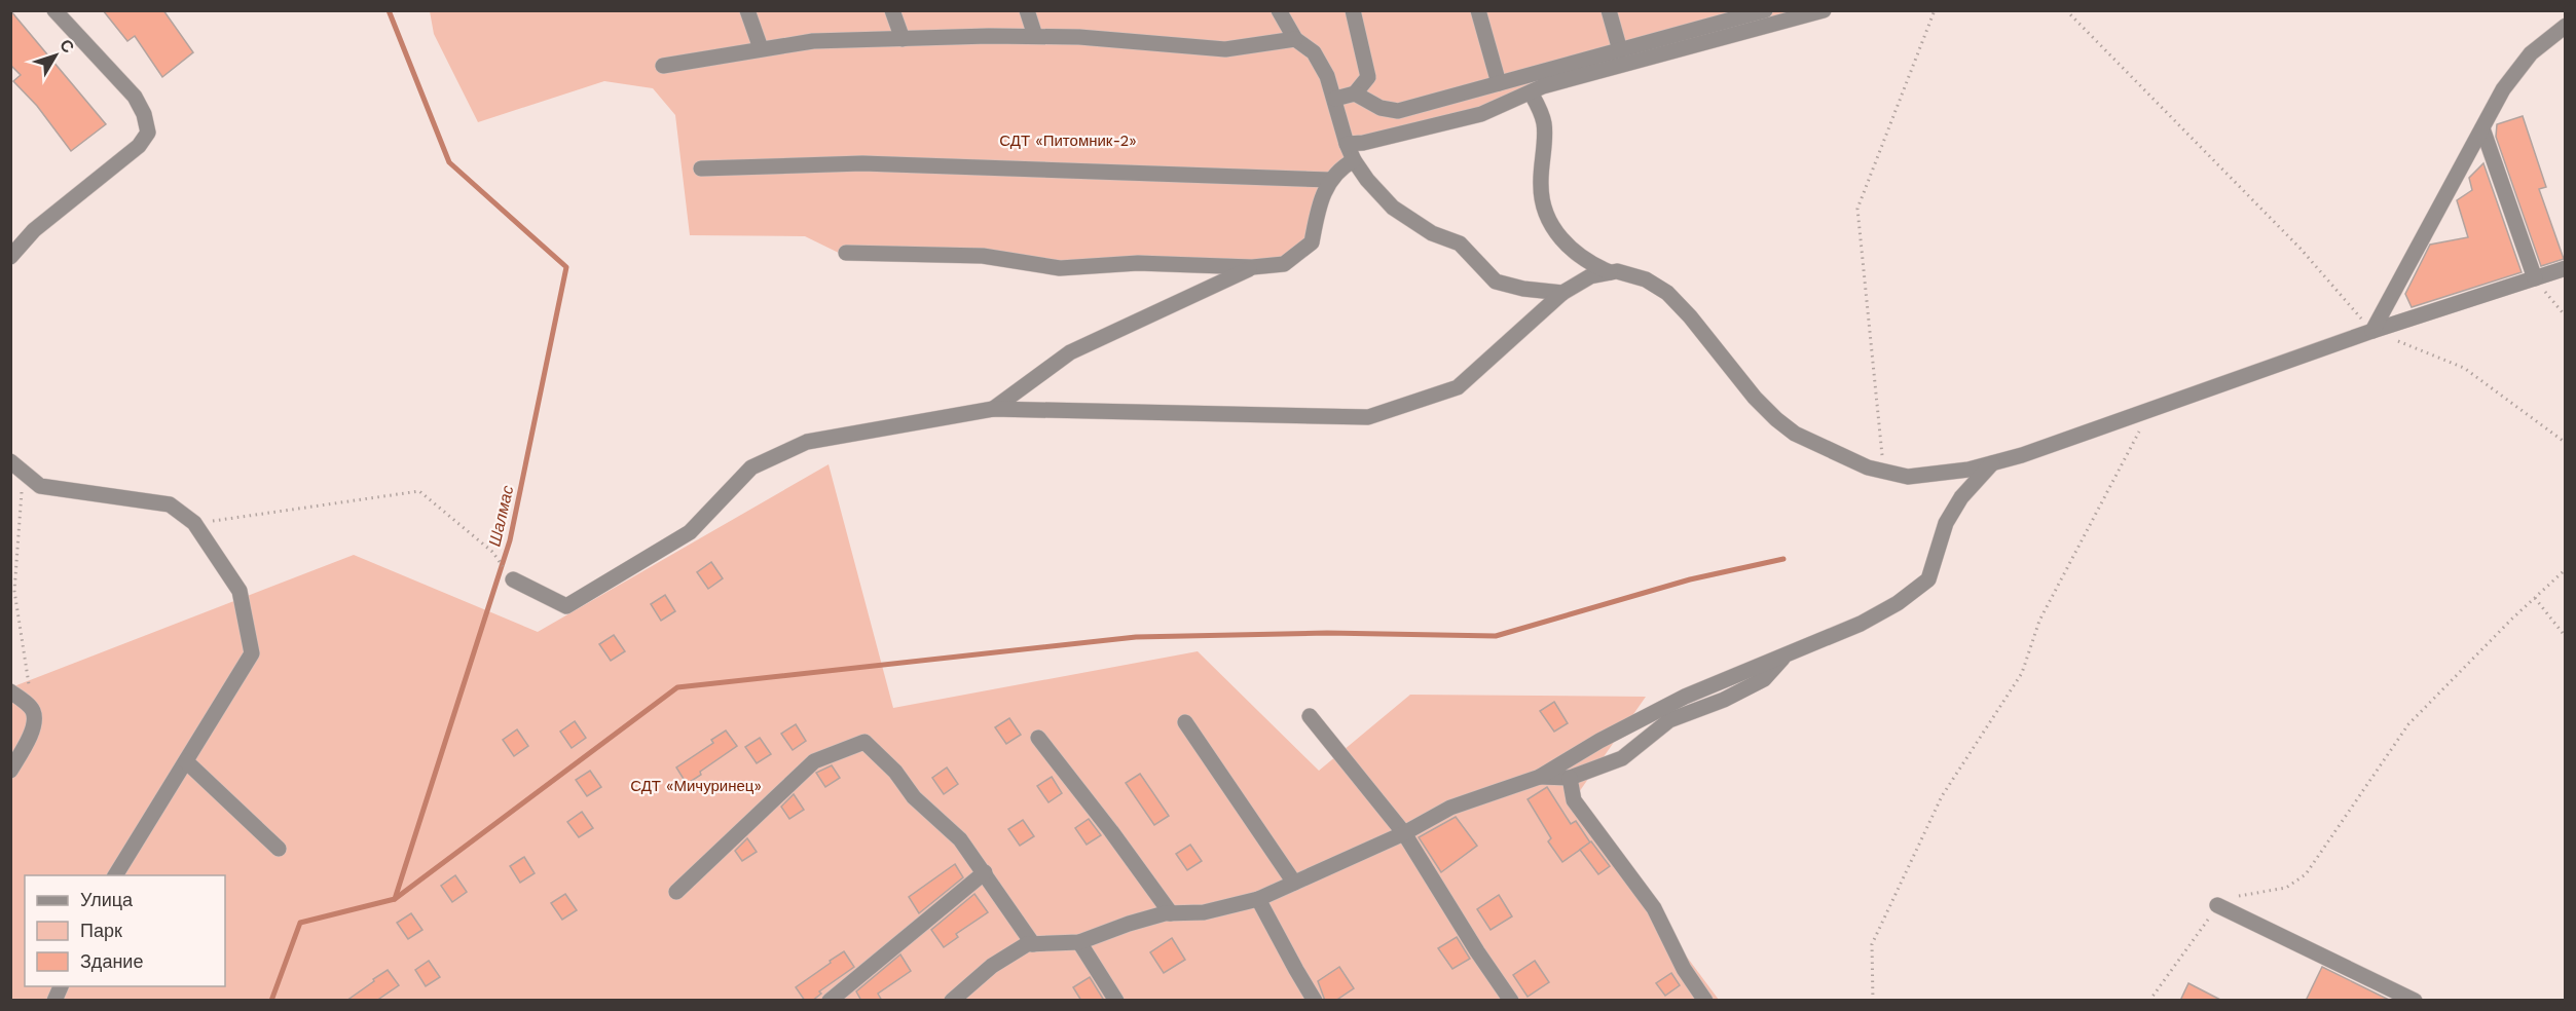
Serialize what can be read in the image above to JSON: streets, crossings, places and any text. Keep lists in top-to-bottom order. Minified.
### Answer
{"water":["Шалмас"],"parks":["СДТ «Питомник-2»","СДТ «Мичуринец»"],"legend":["Улица","Парк","Здание"],"north":"top right"}
